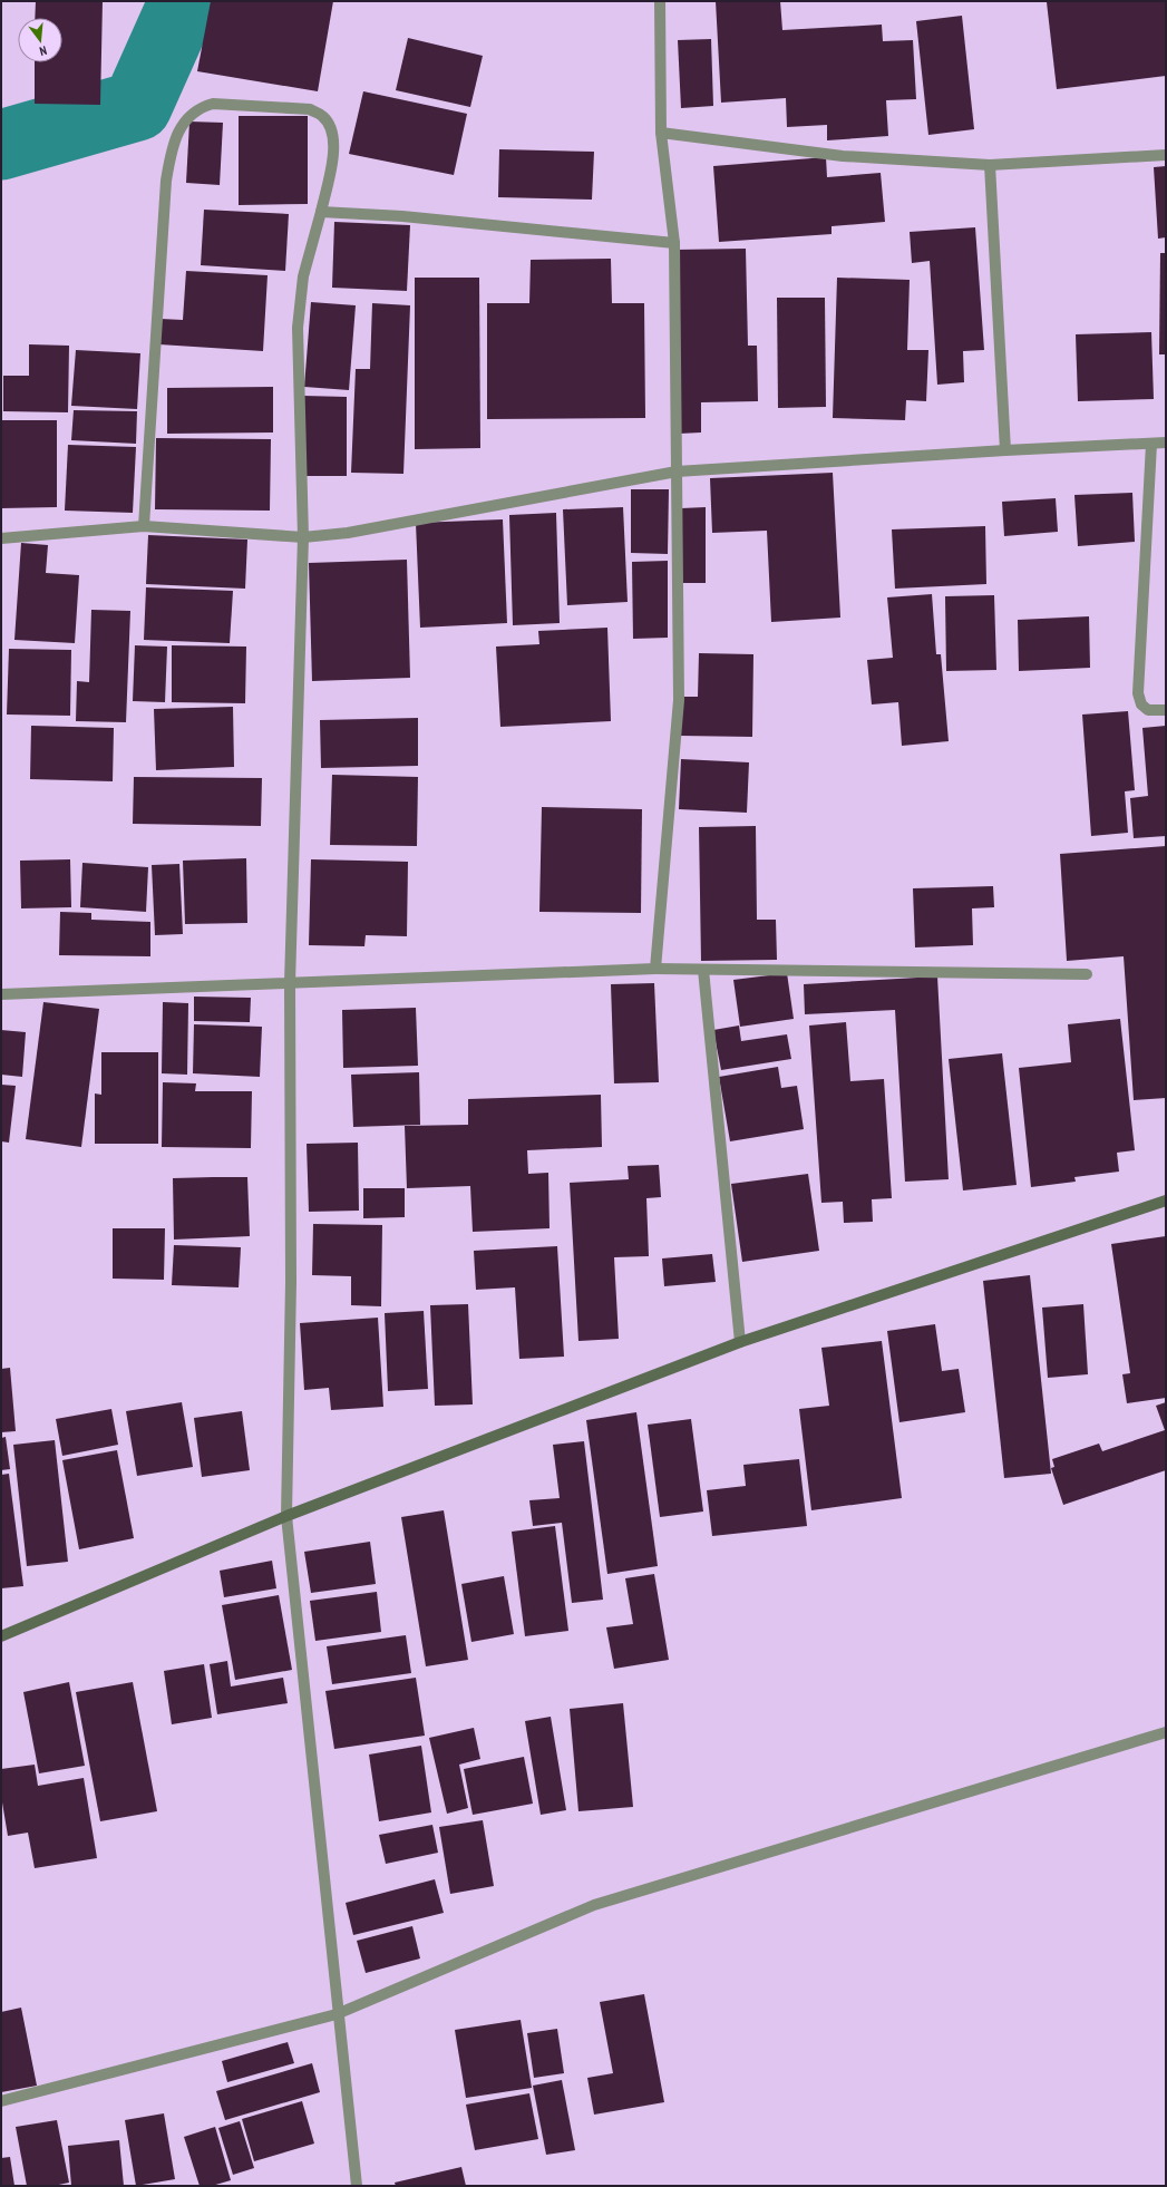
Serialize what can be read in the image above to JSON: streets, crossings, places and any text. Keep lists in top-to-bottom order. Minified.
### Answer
{"north":"bottom"}
